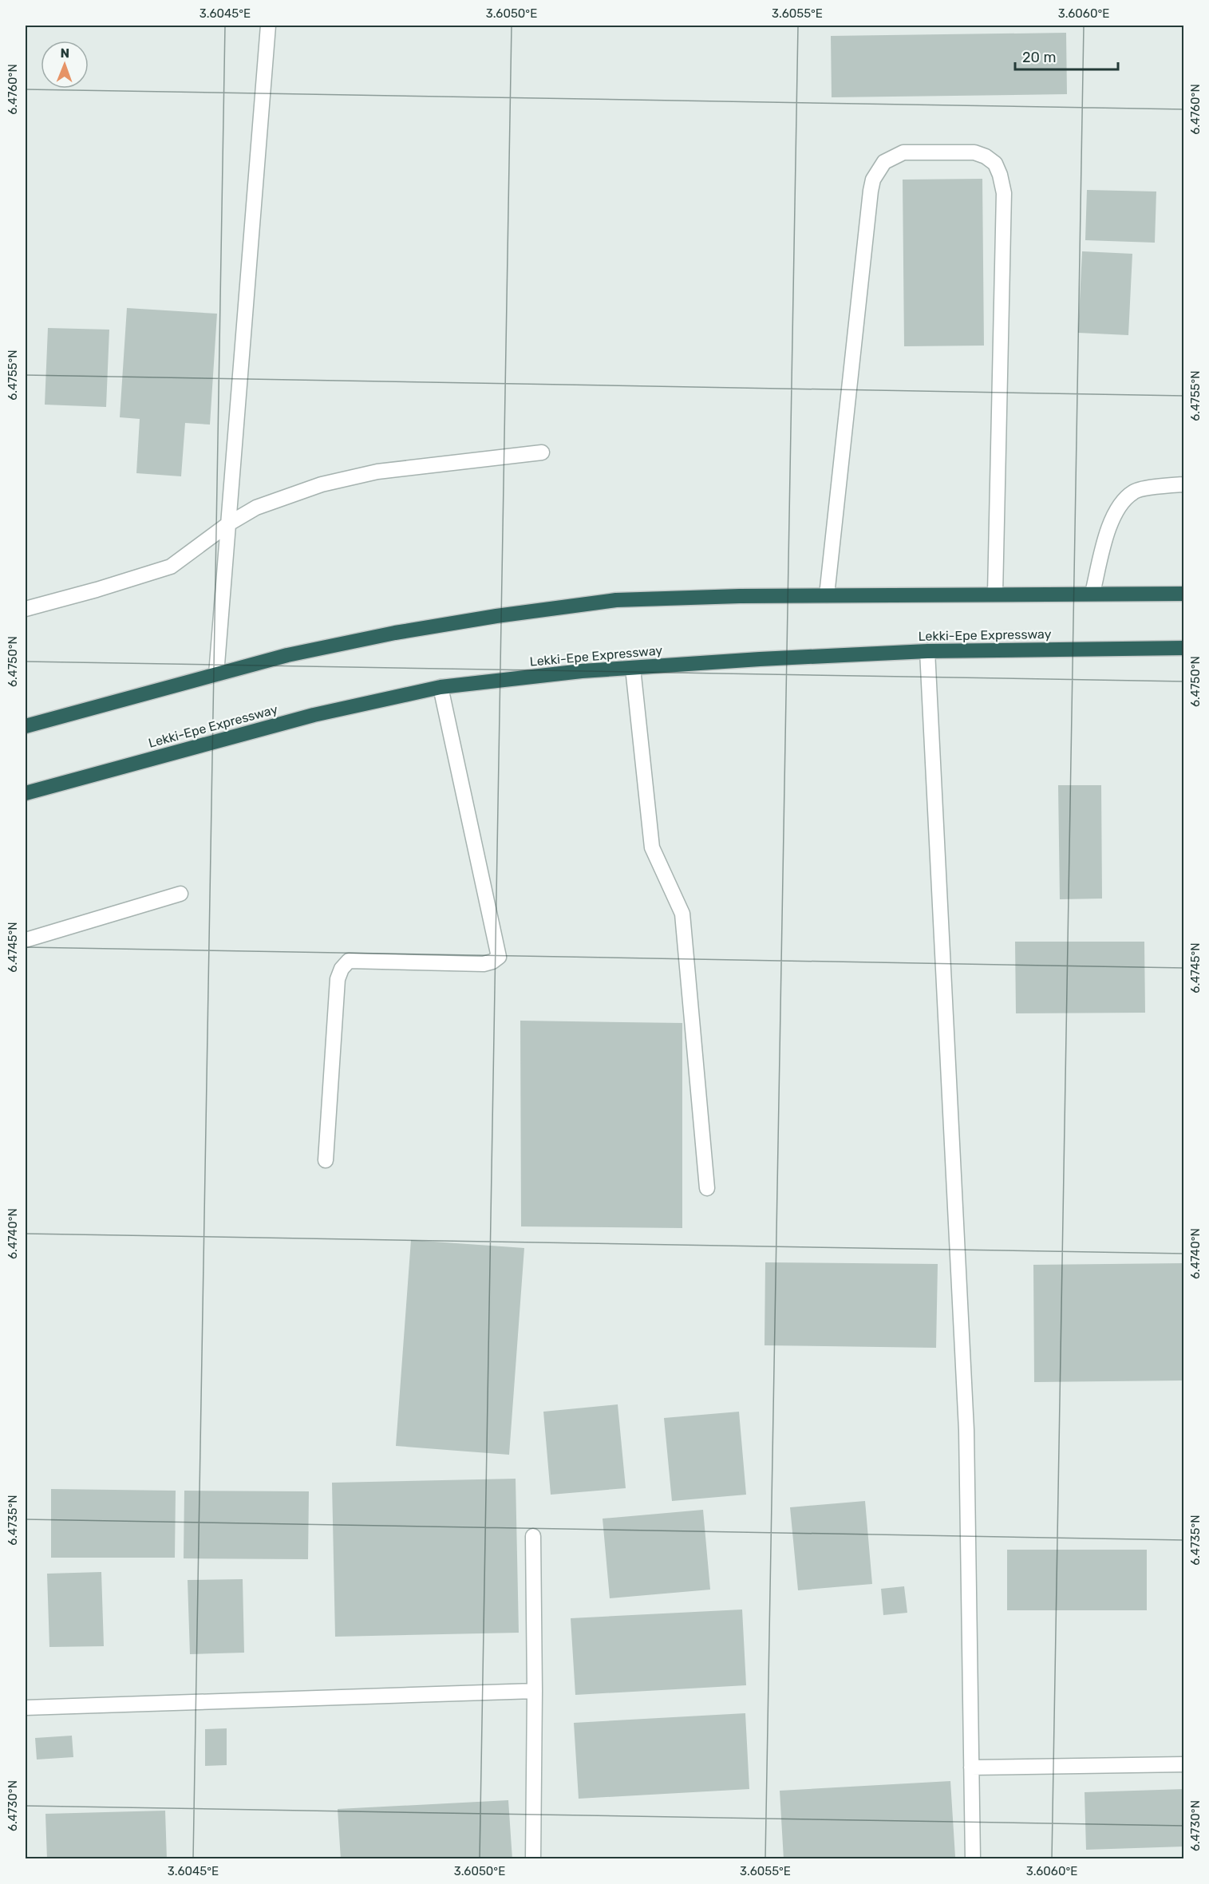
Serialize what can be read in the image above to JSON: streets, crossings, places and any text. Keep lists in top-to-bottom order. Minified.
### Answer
{"streets":{"highway":["Lekki-Epe Expressway"]},"scale_bar":"20 m","north":"top","coordinates":["3.6045°E","3.6050°E","3.6055°E","3.6060°E","6.4760°N","6.4755°N","6.4750°N","6.4745°N","6.4740°N","6.4735°N","6.4730°N"]}
